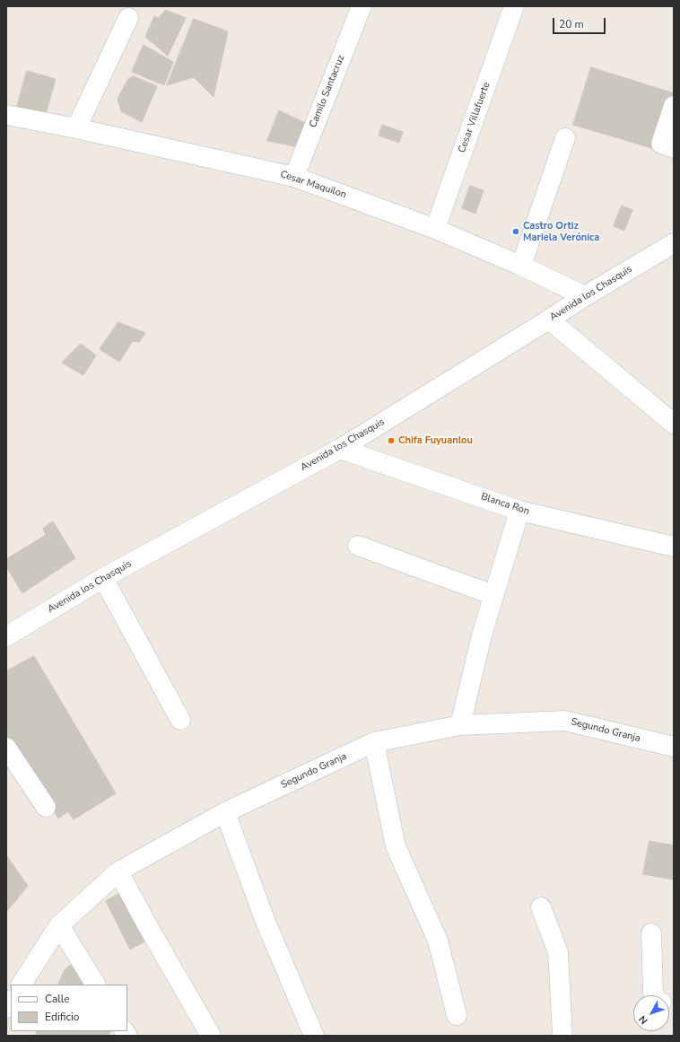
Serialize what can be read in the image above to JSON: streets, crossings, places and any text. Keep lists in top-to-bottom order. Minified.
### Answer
{"streets":{"street":["Camilo Santacruz","Cesar Villafuerte","Cesar Maquilon","Avenida los Chasquis","Blanca Ron","Segundo Granja"]},"crossings":[["Camilo Santacruz","Cesar Maquilon"],["Cesar Villafuerte","Cesar Maquilon"],["Cesar Maquilon","Avenida los Chasquis"],["Avenida los Chasquis","Blanca Ron"]],"places":["Castro Ortiz Mariela Verónica","Chifa Fuyuanlou"],"legend":["Calle","Edificio"],"scale_bar":"20 m","north":"bottom left"}
